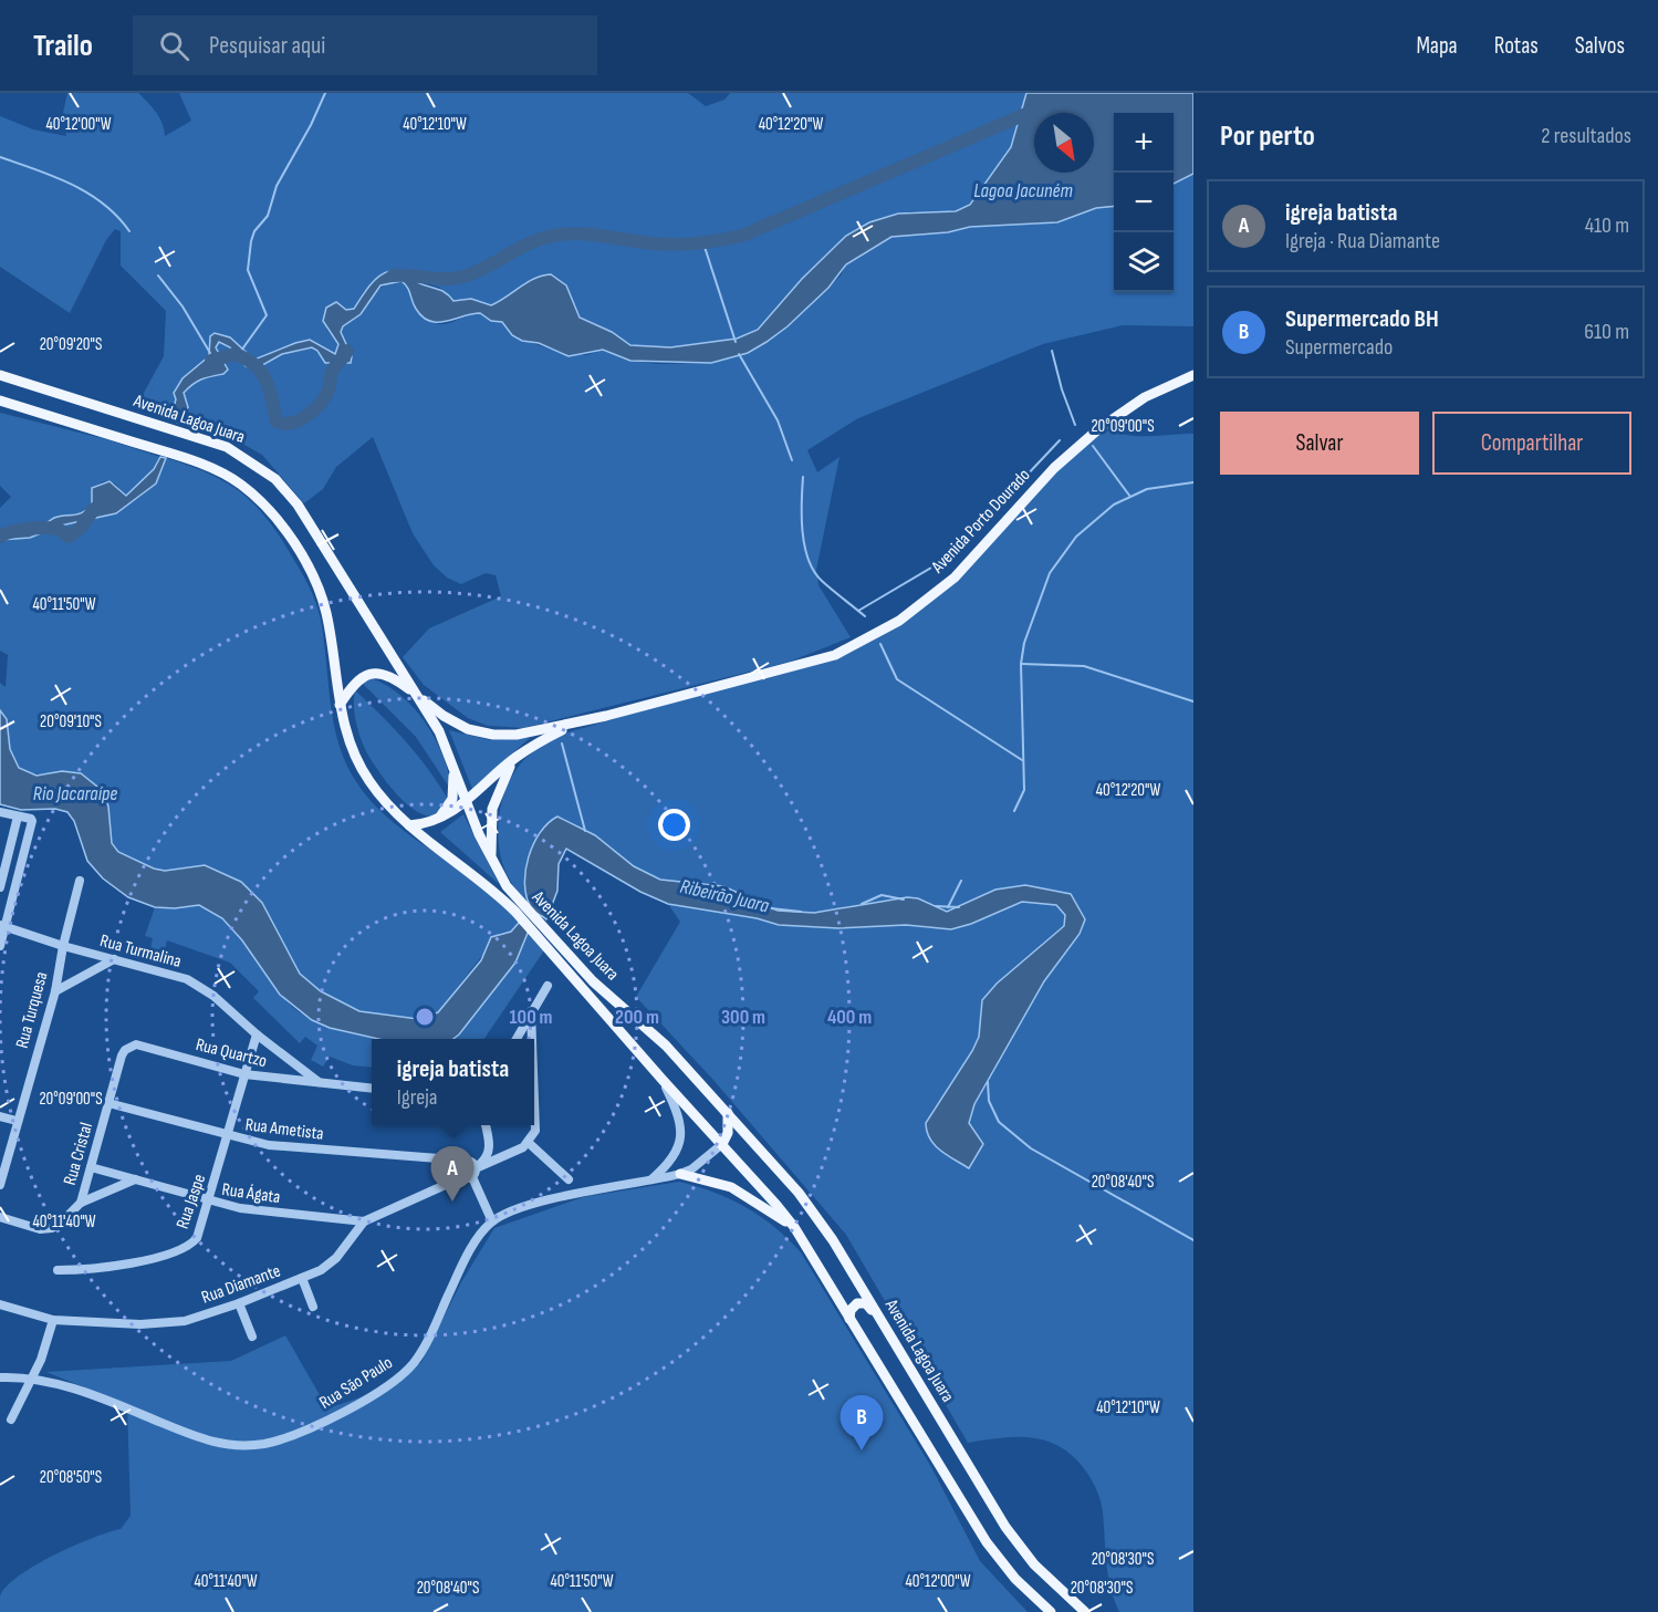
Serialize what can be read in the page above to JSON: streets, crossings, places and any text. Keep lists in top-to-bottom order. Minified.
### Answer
{"streets":{"main road":["Avenida Lagoa Juara","Avenida Porto Dourado"],"street":["Rua Turmalina","Rua Turquesa","Rua Quartzo","Rua Ametista","Rua Cristal","Rua Ágata","Rua Jaspe","Rua Diamante","Rua São Paulo"]},"crossings":[["Rua Turmalina","Rua Turquesa"],["Rua Turmalina","Rua Quartzo"],["Rua Turmalina","Rua Jaspe"],["Rua Quartzo","Rua Cristal"],["Rua Quartzo","Rua Jaspe"],["Rua Ametista","Rua Cristal"],["Rua Ametista","Rua Jaspe"],["Rua Ametista","Rua Diamante"],["Rua Cristal","Rua Ágata"],["Rua Ágata","Rua Jaspe"],["Rua Ágata","Rua Diamante"]],"water":["Lagoa Jacuném","Rio Jacaraípe","Ribeirão Juara"],"north":"bottom right","page":{"header":"Trailo","search":"Pesquisar aqui","nav":["Mapa","Rotas","Salvos"],"heading":["Por perto","2 resultados"],"map_buttons":["+","−"],"list":[{"mark":"A","name":"igreja batista","note":"Igreja · Rua Diamante","value":"410 m"},{"mark":"B","name":"Supermercado BH","note":"Supermercado","value":"610 m"}],"buttons":["Salvar","Compartilhar"],"popup":["igreja batista","Igreja"],"pins":["A","B"]},"coordinates":["40°12'00\"W","40°12'10\"W","40°12'20\"W","20°09'20\"S","20°09'00\"S","40°11'50\"W","20°09'10\"S","20°08'40\"S","40°11'40\"W","20°08'50\"S","20°08'30\"S"],"rings":["100 m","200 m","300 m","400 m"]}
